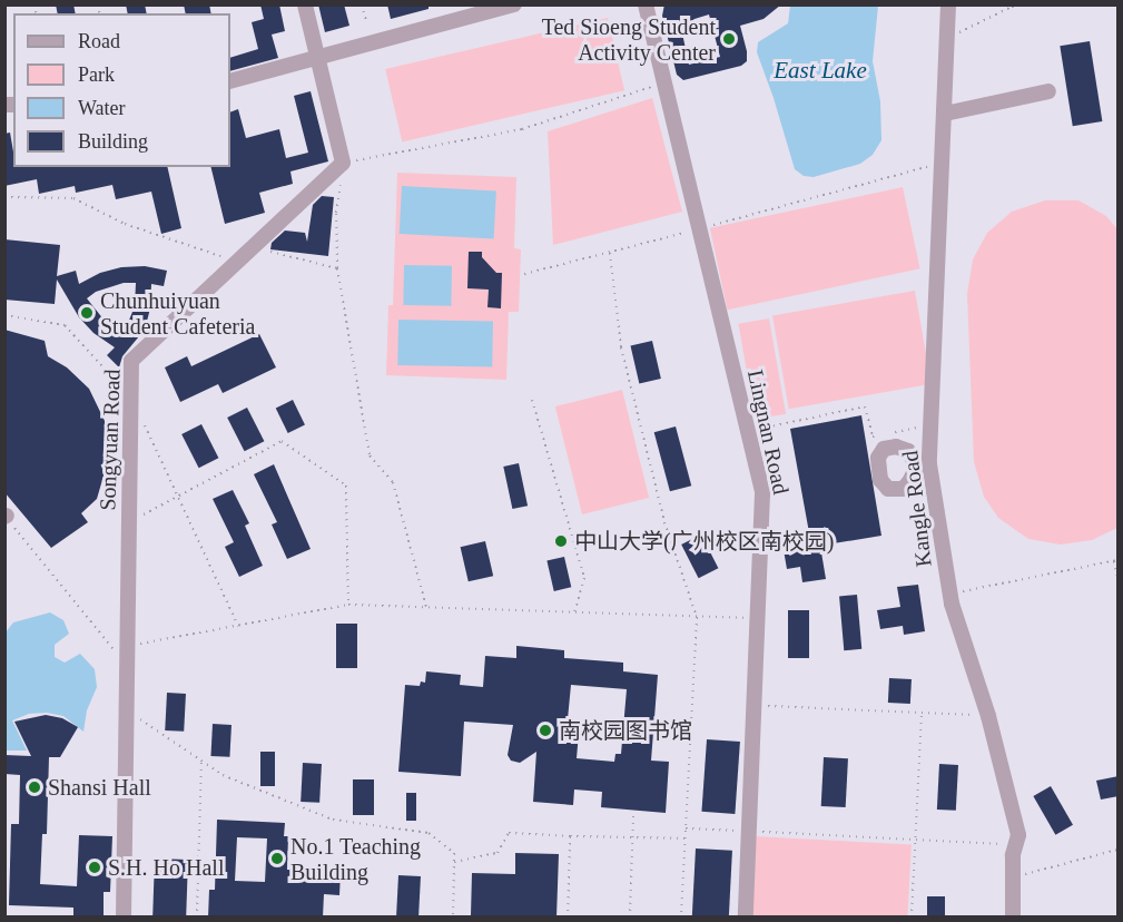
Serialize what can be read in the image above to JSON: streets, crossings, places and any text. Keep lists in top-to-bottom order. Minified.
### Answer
{"streets":{"street":["Lingnan Road","Songyuan Road","Kangle Road"]},"water":["East Lake"],"places":["Ted Sioeng Student Activity Center","Chunhuiyuan Student Cafeteria","中山大学(广州校区南校园)","南校园图书馆","Shansi Hall","No.1 Teaching Building","S.H. Ho Hall"],"legend":["Road","Park","Water","Building"]}
